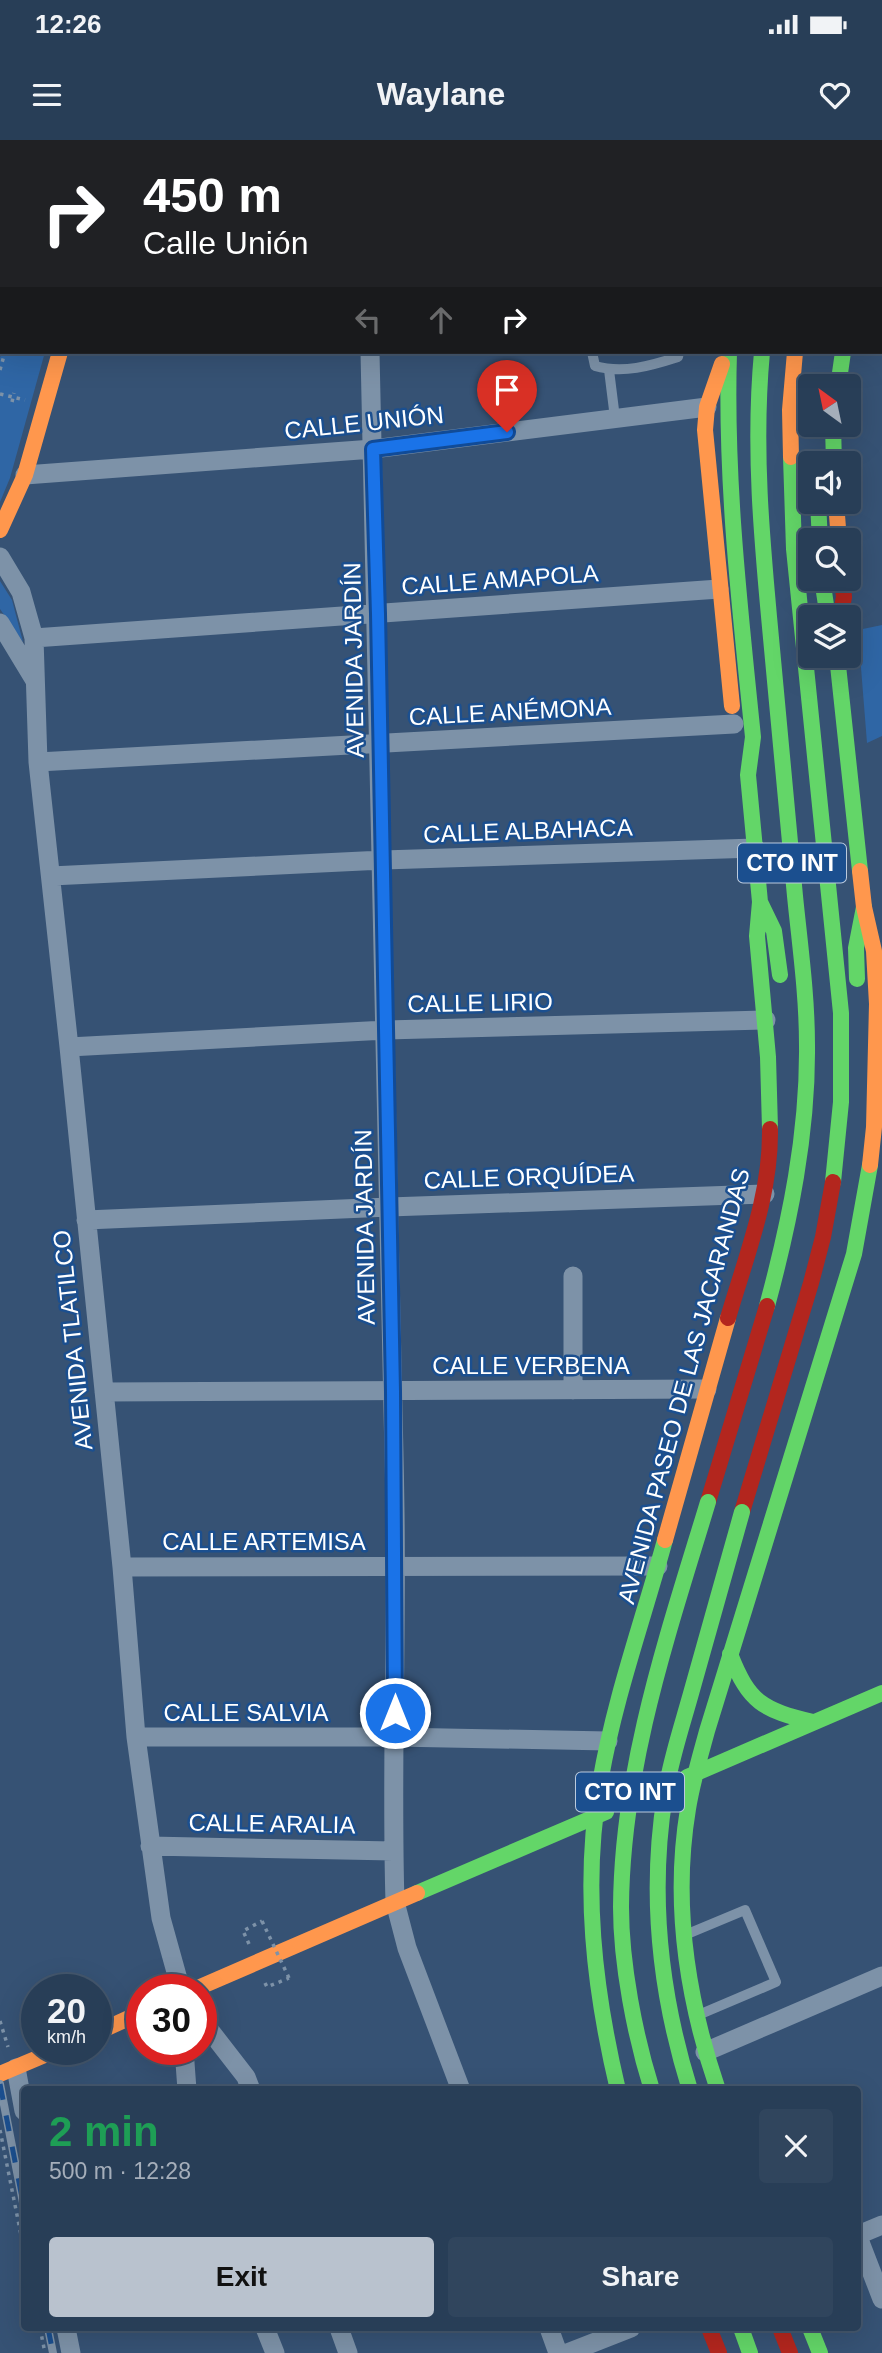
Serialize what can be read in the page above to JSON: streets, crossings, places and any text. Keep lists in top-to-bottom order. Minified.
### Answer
{"streets":{"main road":["CTO INT","AVENIDA PASEO DE LAS JACARANDAS"],"street":["CALLE UNIÓN","CALLE AMAPOLA","AVENIDA JARDÍN","CALLE ANÉMONA","CALLE ALBAHACA","CALLE LIRIO","CALLE ORQUÍDEA","AVENIDA TLATILCO","CALLE VERBENA","CALLE ARTEMISA","CALLE SALVIA","CALLE ARALIA"]},"crossings":[["CALLE UNIÓN","AVENIDA JARDÍN"],["CALLE AMAPOLA","AVENIDA JARDÍN"],["CALLE AMAPOLA","AVENIDA TLATILCO"],["AVENIDA JARDÍN","CALLE ANÉMONA"],["AVENIDA JARDÍN","CALLE ALBAHACA"],["AVENIDA JARDÍN","CALLE LIRIO"],["AVENIDA JARDÍN","CALLE ORQUÍDEA"],["AVENIDA JARDÍN","CALLE VERBENA"],["AVENIDA JARDÍN","CALLE ARTEMISA"],["AVENIDA JARDÍN","CALLE SALVIA"],["AVENIDA JARDÍN","CALLE ARALIA"],["CALLE ANÉMONA","AVENIDA TLATILCO"],["CALLE ALBAHACA","AVENIDA TLATILCO"],["CALLE ALBAHACA","AVENIDA PASEO DE LAS JACARANDAS"],["CALLE LIRIO","AVENIDA TLATILCO"],["CALLE LIRIO","AVENIDA PASEO DE LAS JACARANDAS"],["CALLE ORQUÍDEA","AVENIDA TLATILCO"],["CALLE ORQUÍDEA","AVENIDA PASEO DE LAS JACARANDAS"],["AVENIDA TLATILCO","CALLE VERBENA"],["AVENIDA TLATILCO","CALLE ARTEMISA"],["AVENIDA TLATILCO","CALLE SALVIA"],["AVENIDA TLATILCO","CALLE ARALIA"],["CALLE VERBENA","AVENIDA PASEO DE LAS JACARANDAS"],["AVENIDA PASEO DE LAS JACARANDAS","CALLE ARTEMISA"],["AVENIDA PASEO DE LAS JACARANDAS","CALLE SALVIA"]],"north":"top left","page":{"status":"12:26","header":"Waylane","turn":["450 m","Calle Unión"],"speed":"20 km/h","limit":"30","heading":["2 min","500 m · 12:28"],"buttons":["Exit","Share"]}}
